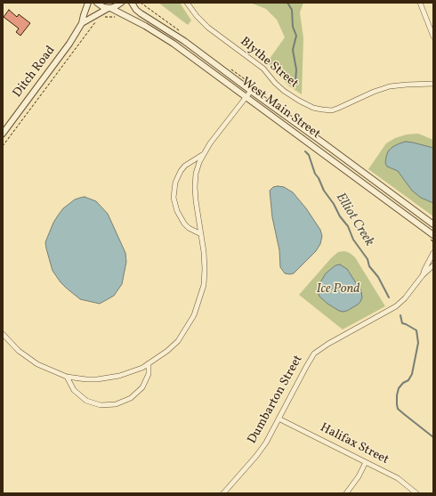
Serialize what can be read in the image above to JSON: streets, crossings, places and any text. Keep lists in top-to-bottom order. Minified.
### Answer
{"streets":{"street":["Blythe Street","Ditch Road","West Main Street","Dumbarton Street","Halifax Street"]},"crossings":[["Ditch Road","West Main Street"],["Dumbarton Street","Halifax Street"]],"water":["Elliot Creek","Ice Pond"]}
